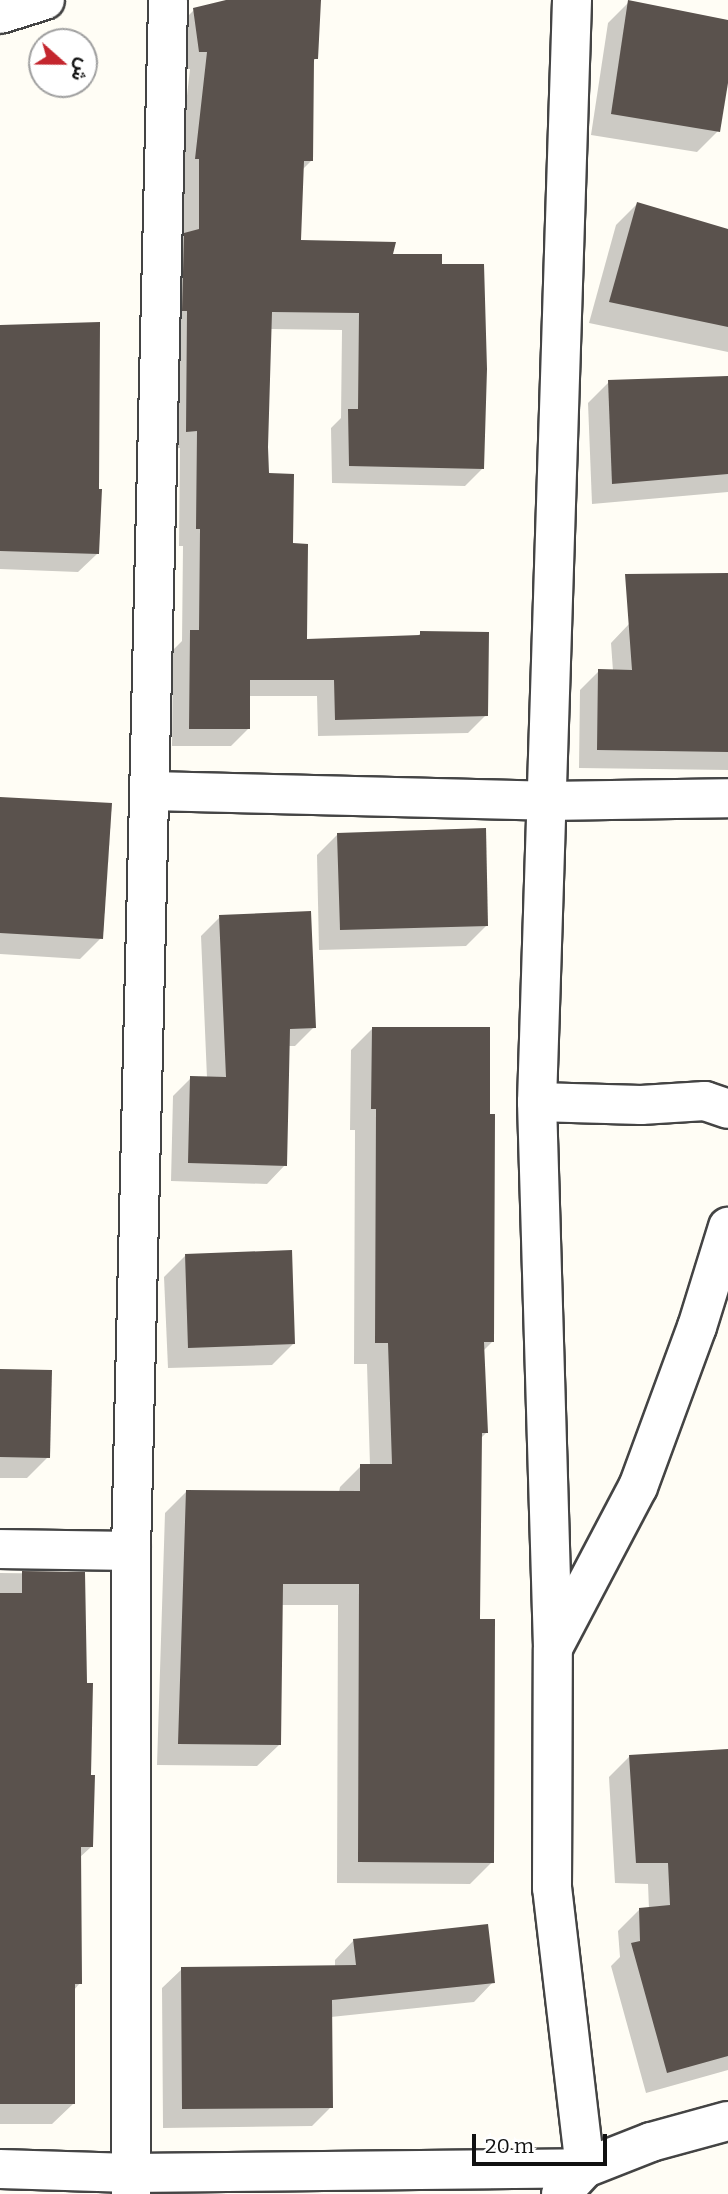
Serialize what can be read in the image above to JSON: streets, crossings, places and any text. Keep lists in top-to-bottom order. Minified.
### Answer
{"scale_bar":"20 m","north":"right"}
